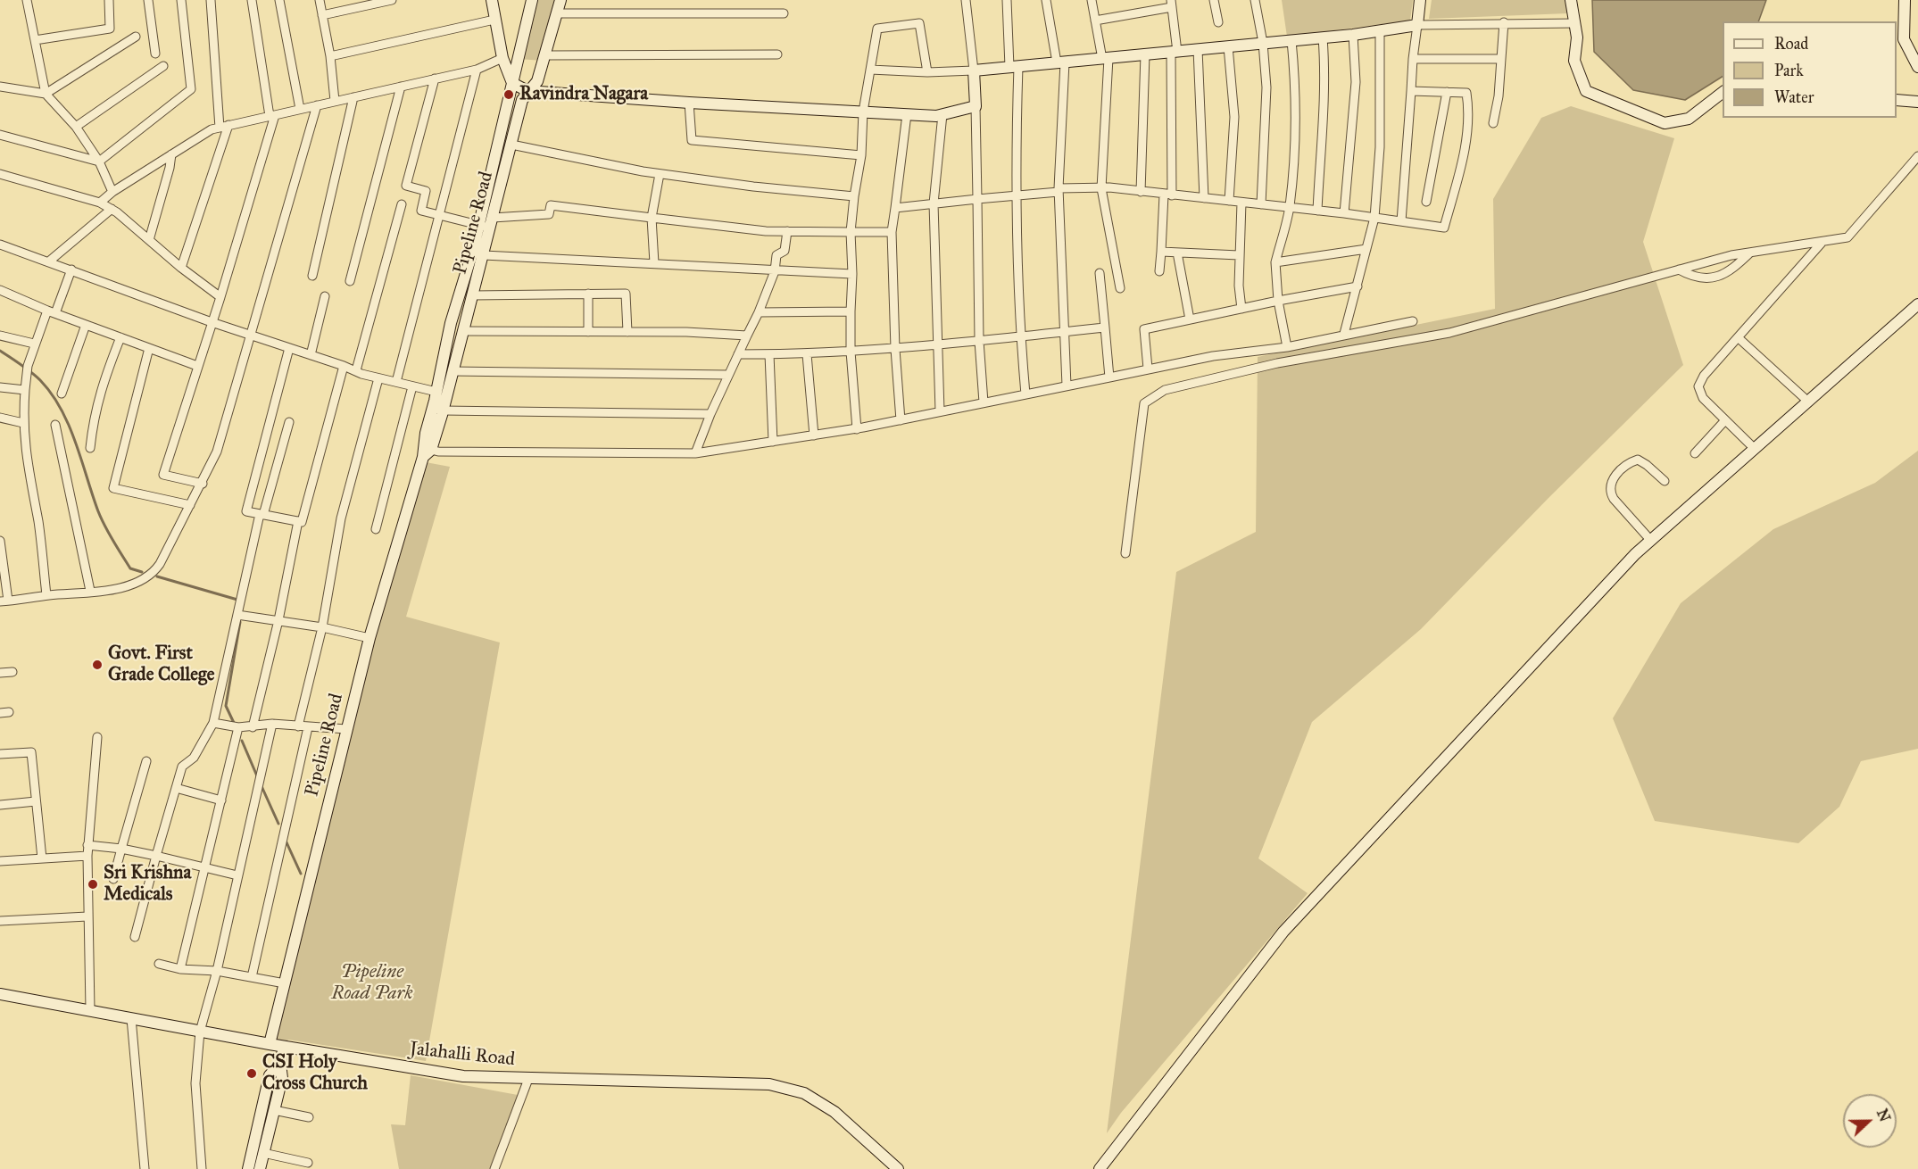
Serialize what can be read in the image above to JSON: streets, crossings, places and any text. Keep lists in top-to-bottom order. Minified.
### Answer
{"streets":{"main road":["Pipeline Road","Jalahalli Road"]},"crossings":[["Pipeline Road","Jalahalli Road"]],"parks":["Pipeline Road Park"],"places":["Ravindra Nagara","Govt. First Grade College","Sri Krishna Medicals","CSI Holy Cross Church"],"legend":["Road","Park","Water"],"north":"right"}
